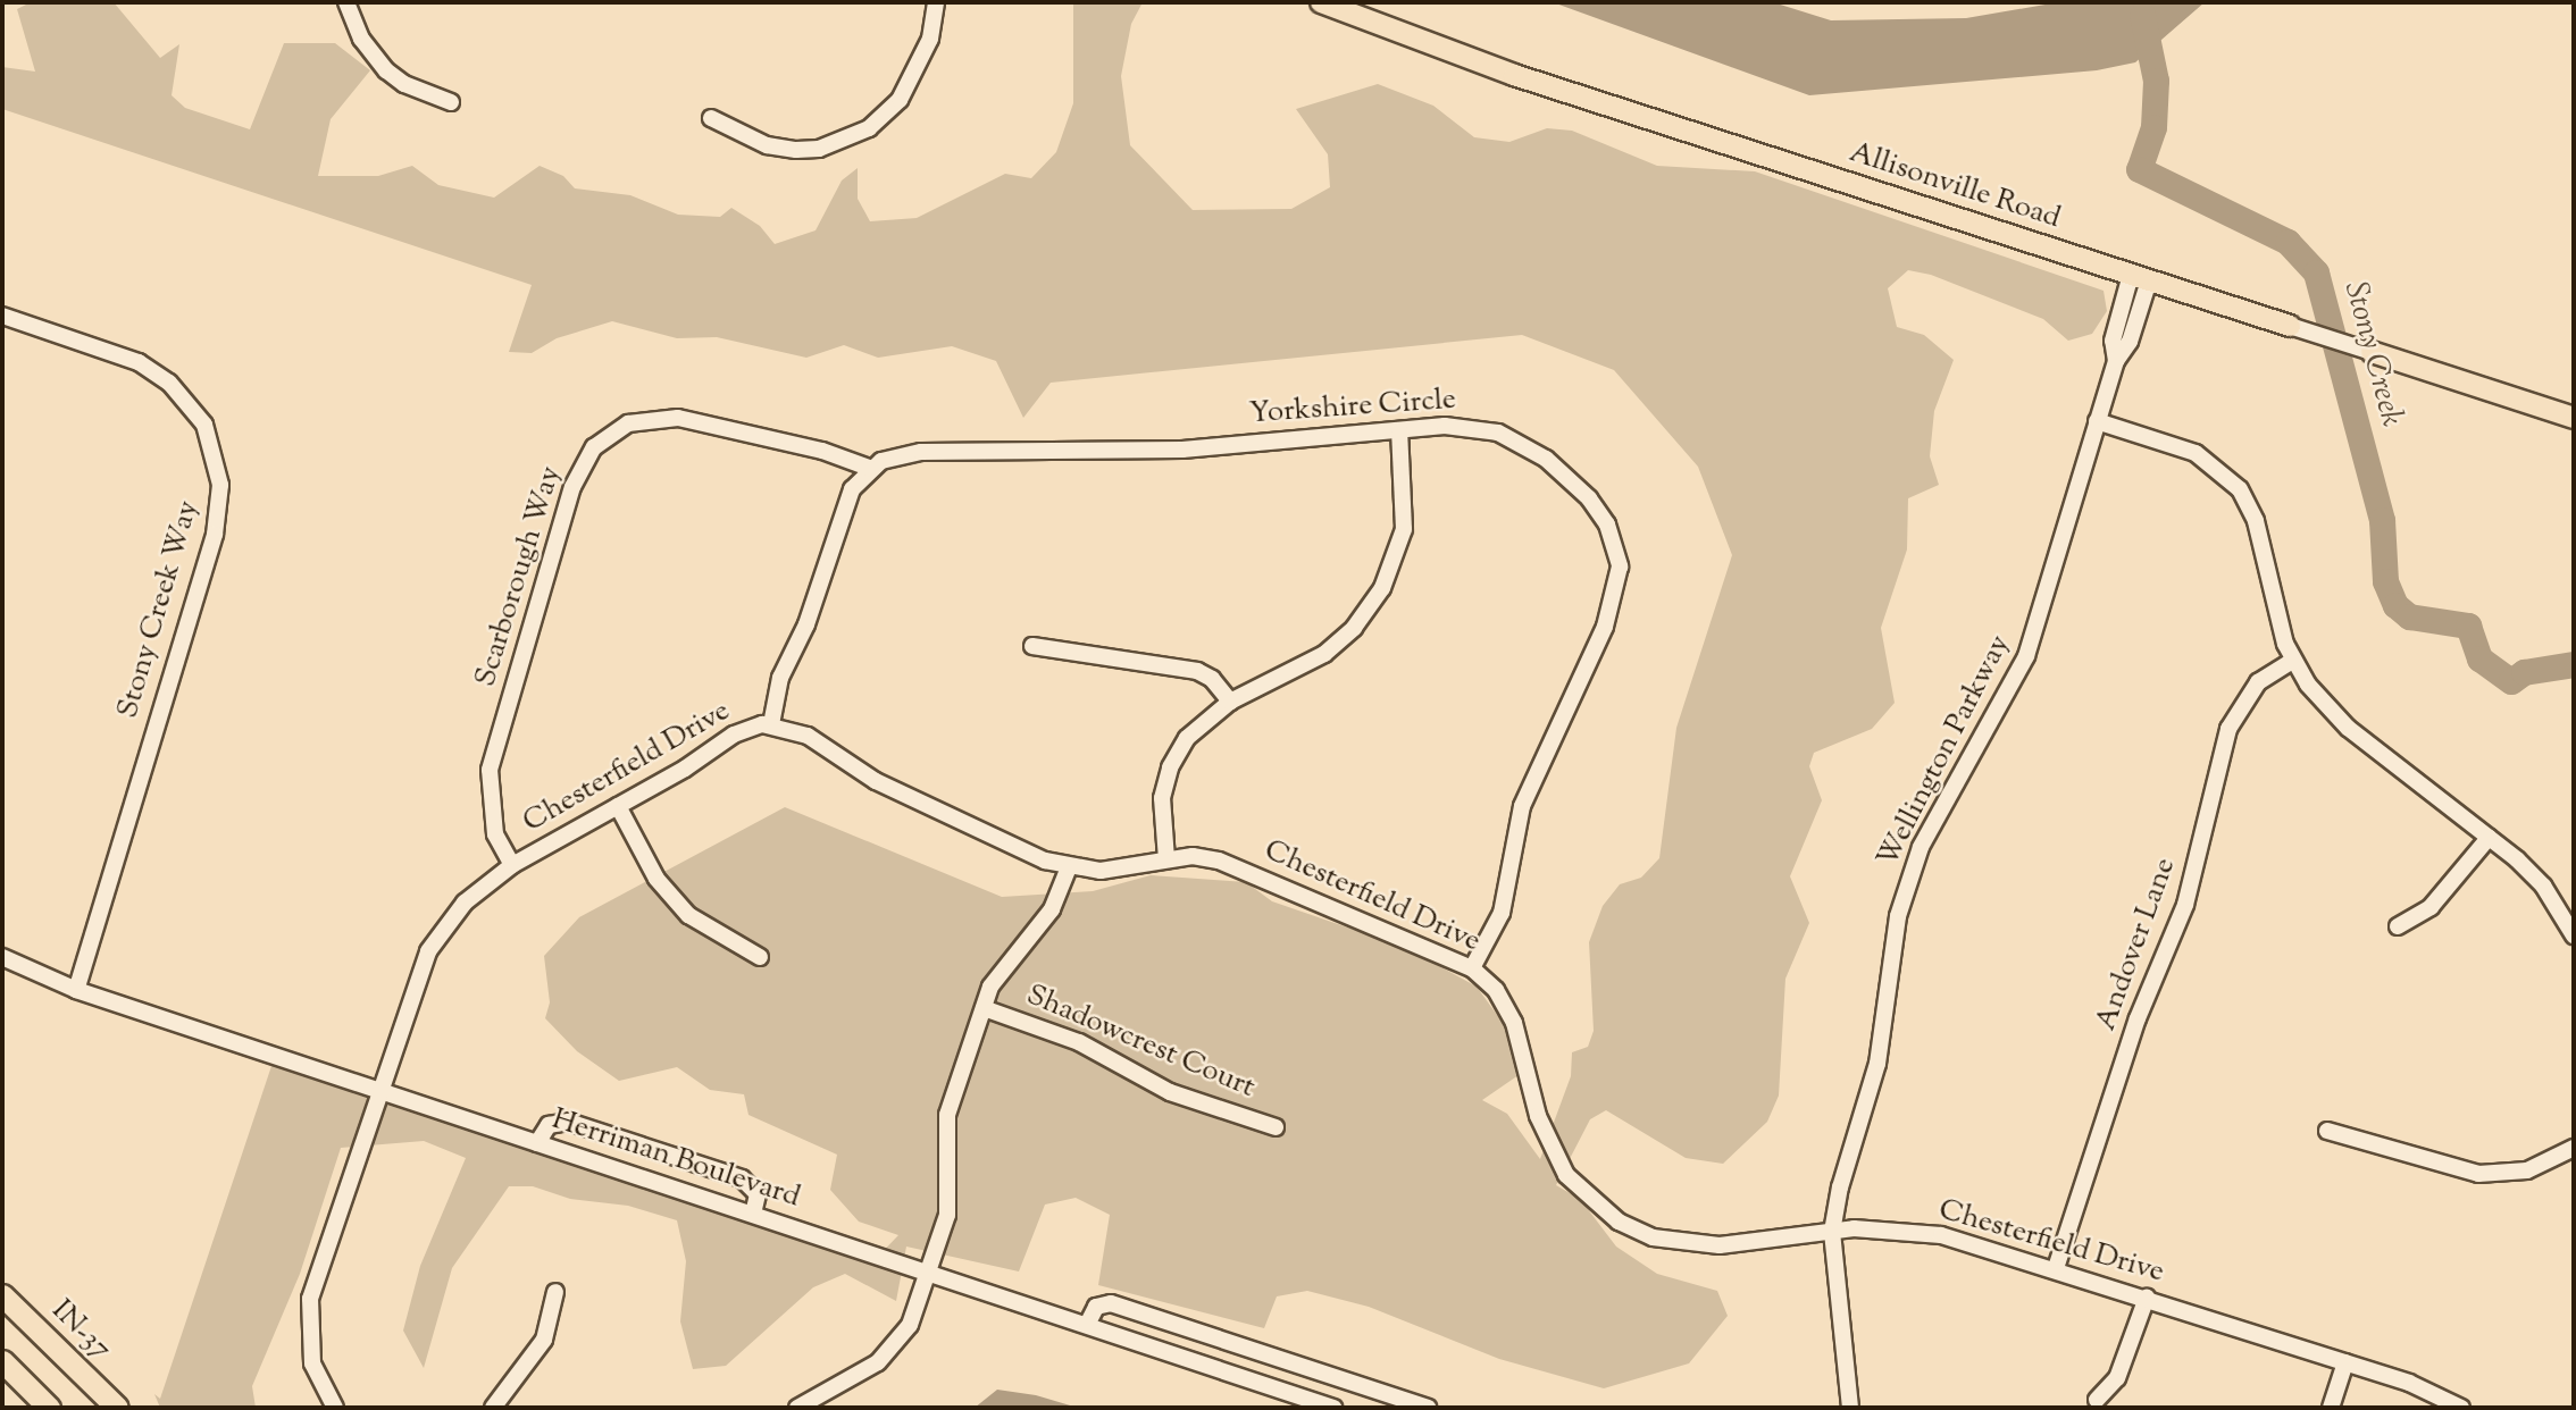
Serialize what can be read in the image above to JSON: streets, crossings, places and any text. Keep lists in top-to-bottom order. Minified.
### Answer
{"streets":{"highway":["IN-37"],"main road":["Allisonville Road"],"street":["Yorkshire Circle","Scarborough Way","Stony Creek Way","Wellington Parkway","Chesterfield Drive","Andover Lane","Shadowcrest Court","Herriman Boulevard"]},"crossings":[["Allisonville Road","Wellington Parkway"],["Yorkshire Circle","Scarborough Way"],["Yorkshire Circle","Chesterfield Drive"],["Scarborough Way","Chesterfield Drive"],["Stony Creek Way","Herriman Boulevard"],["Wellington Parkway","Chesterfield Drive"],["Chesterfield Drive","Andover Lane"],["Chesterfield Drive","Herriman Boulevard"]],"water":["Stony Creek"]}
